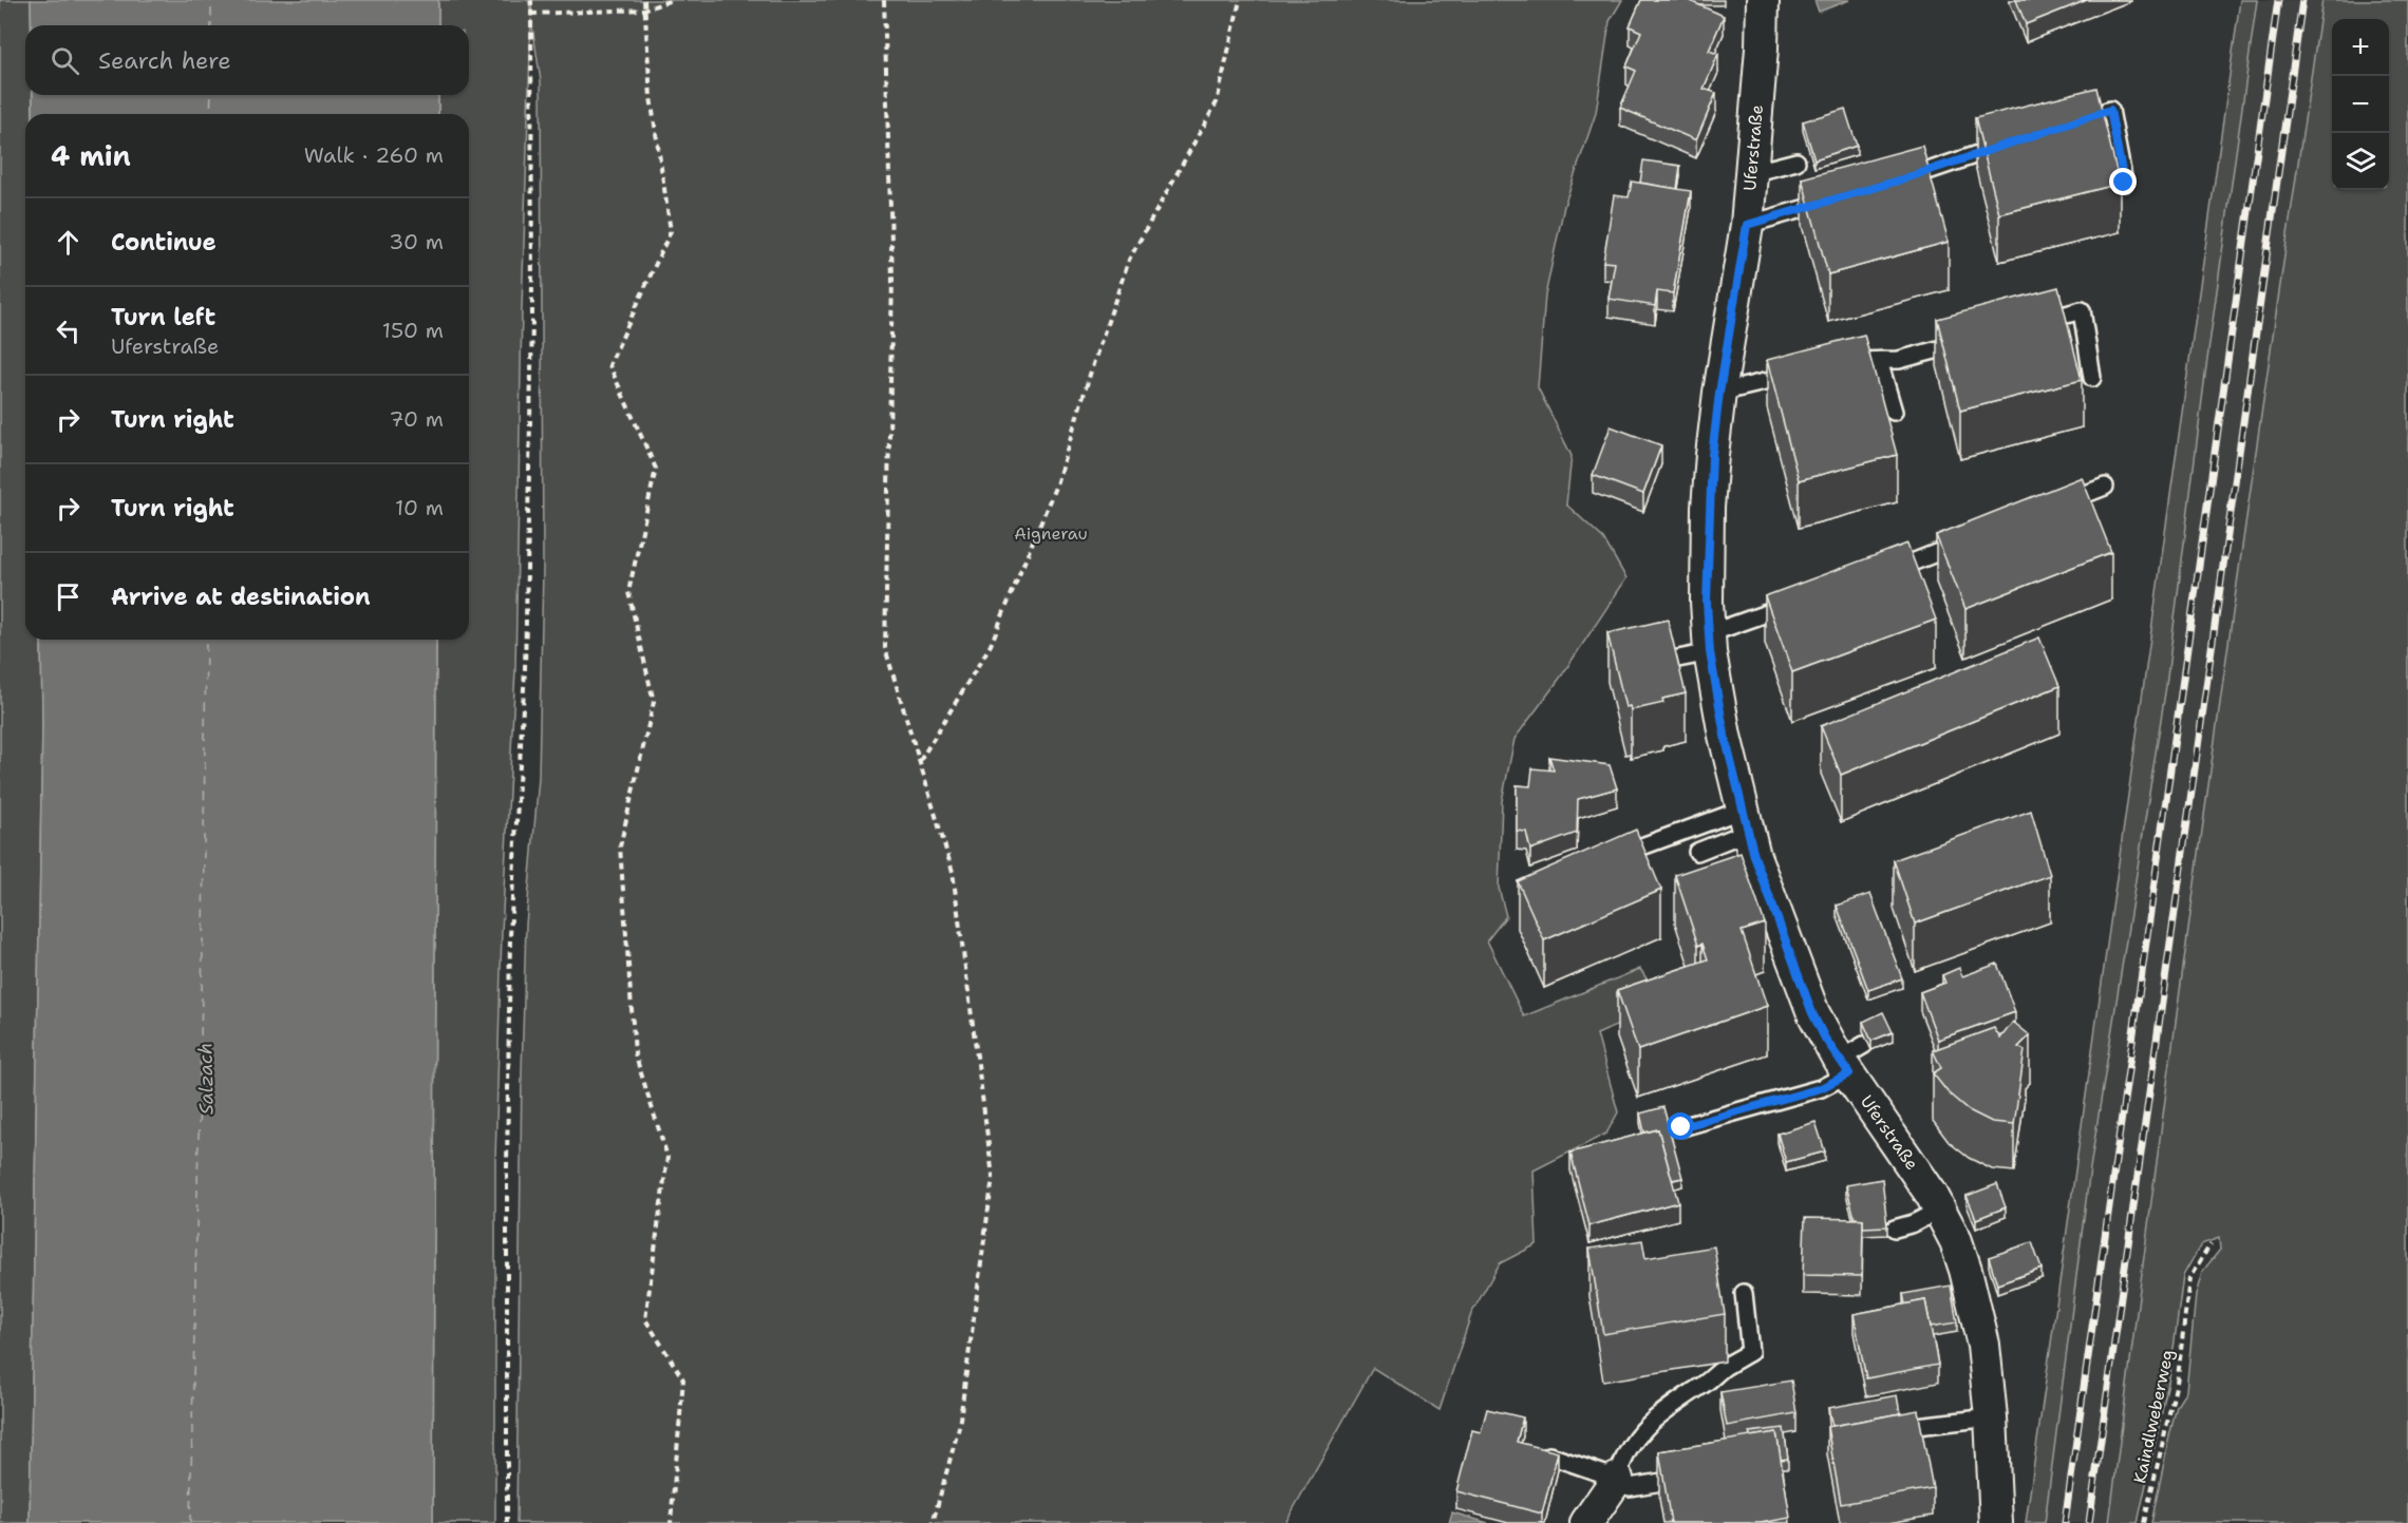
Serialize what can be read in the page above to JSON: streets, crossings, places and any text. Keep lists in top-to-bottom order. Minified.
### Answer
{"streets":{"street":["Uferstraße"],"path":["Kaindlweberweg"]},"water":["Salzach"],"parks":["Aignerau"],"page":{"map_buttons":["+","−"],"search":"Search here","heading":["4 min","Walk · 260 m"],"list":[["Continue","30 m"],["Turn left","Uferstraße","150 m"],["Turn right","70 m"],["Turn right","10 m"],"Arrive at destination"]}}
